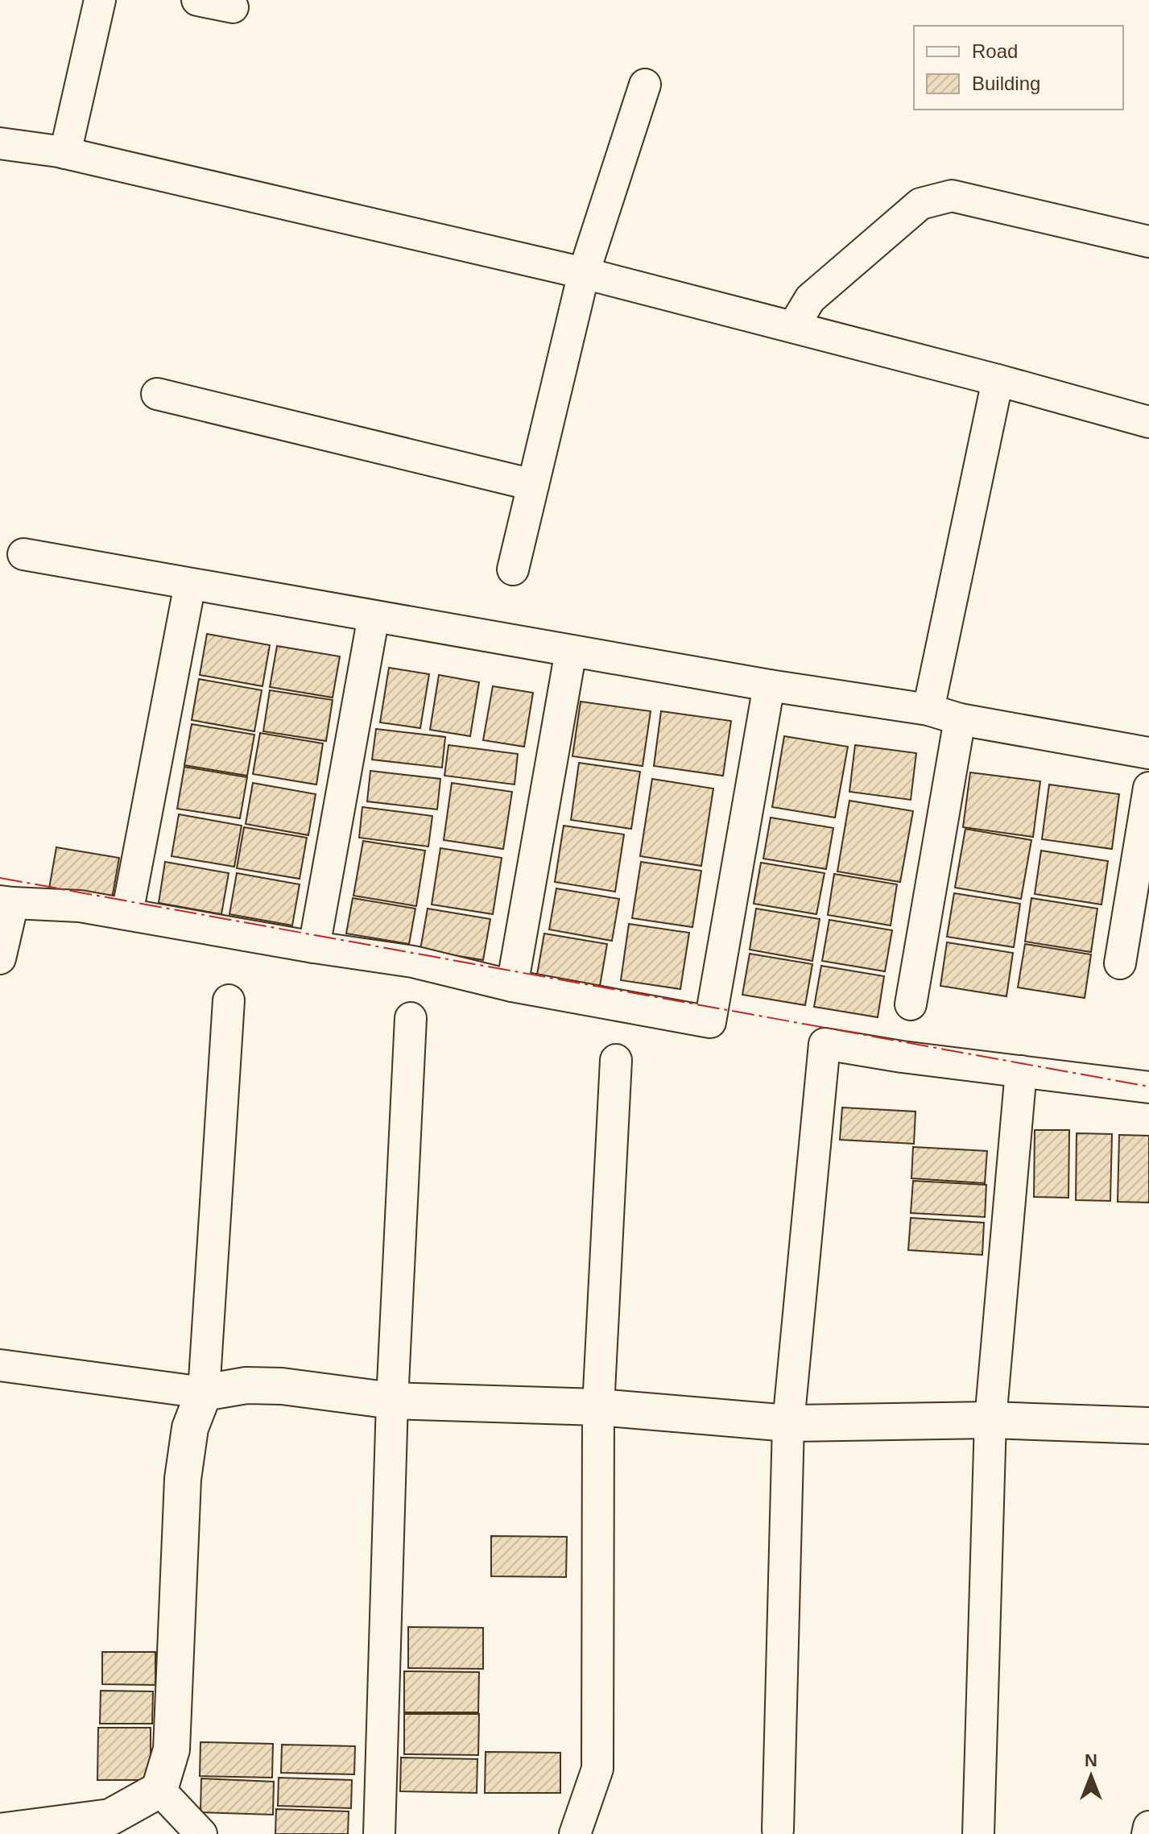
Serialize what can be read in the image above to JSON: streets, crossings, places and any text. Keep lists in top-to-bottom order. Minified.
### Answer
{"legend":["Road","Building"],"north":"top"}
